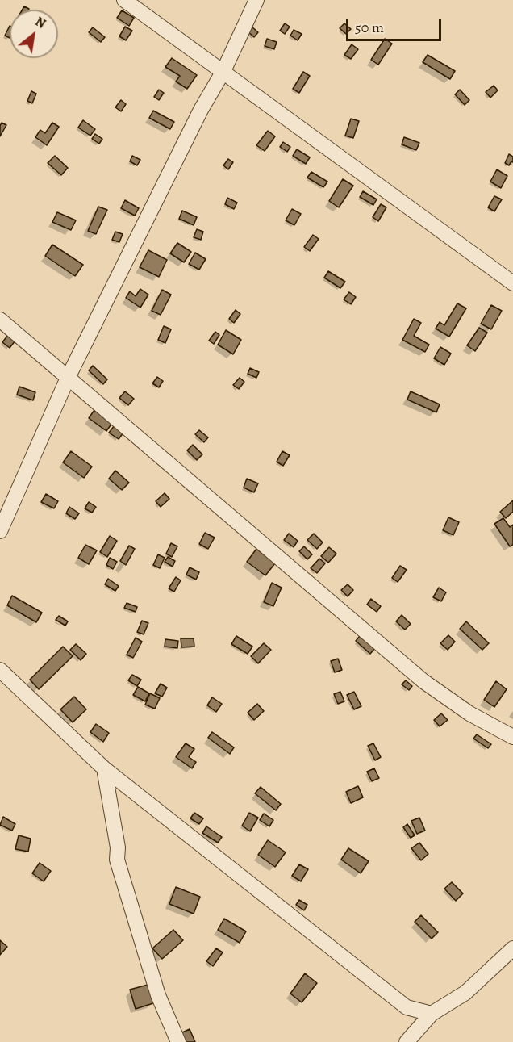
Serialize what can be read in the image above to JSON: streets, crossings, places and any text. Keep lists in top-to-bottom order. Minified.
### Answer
{"scale_bar":"50 m","north":"top right"}
